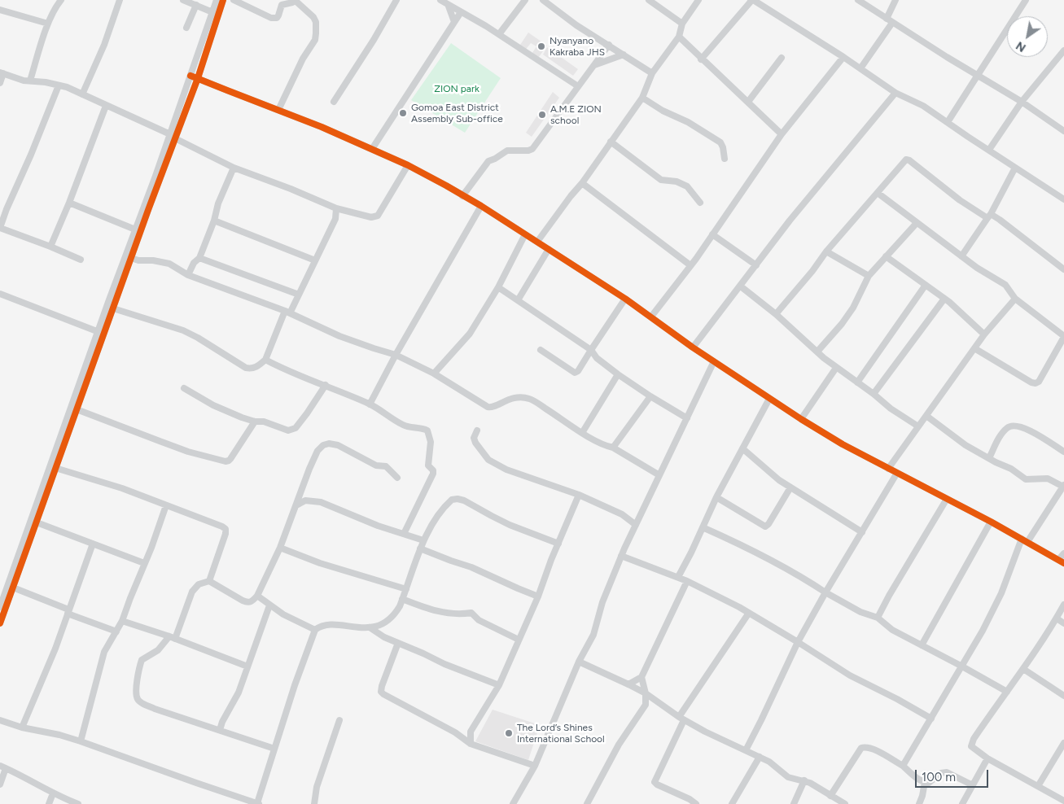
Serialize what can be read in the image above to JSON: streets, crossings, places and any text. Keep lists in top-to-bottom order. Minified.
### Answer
{"parks":["ZION park"],"places":["Nyanyano Kakraba JHS","Gomoa East District Assembly Sub-office","A.M.E ZION school","The Lord’s Shines International School"],"scale_bar":"100 m","north":"bottom left"}
